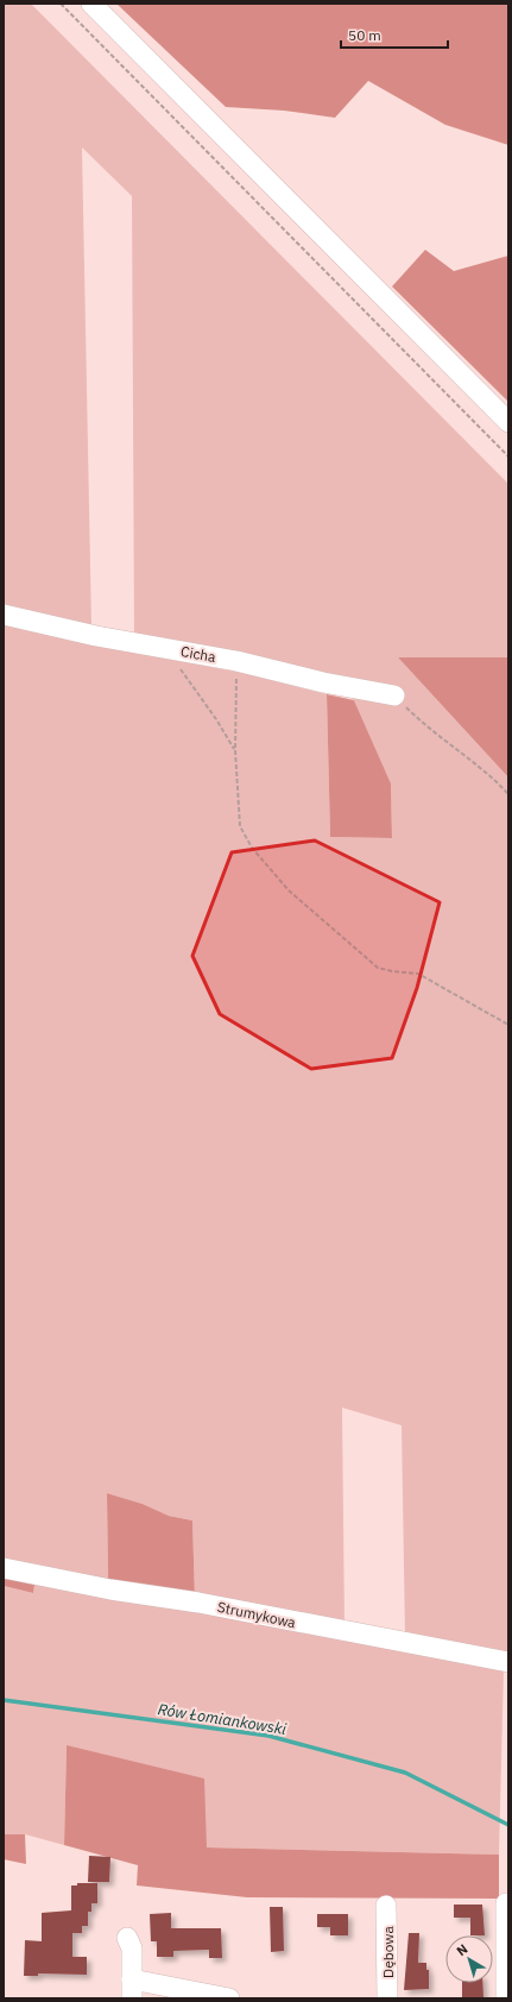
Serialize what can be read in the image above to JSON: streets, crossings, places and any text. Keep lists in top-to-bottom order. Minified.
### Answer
{"streets":{"street":["Cicha","Strumykowa","Dębowa"]},"water":["Rów Łomiankowski"],"scale_bar":"50 m","north":"top left"}
